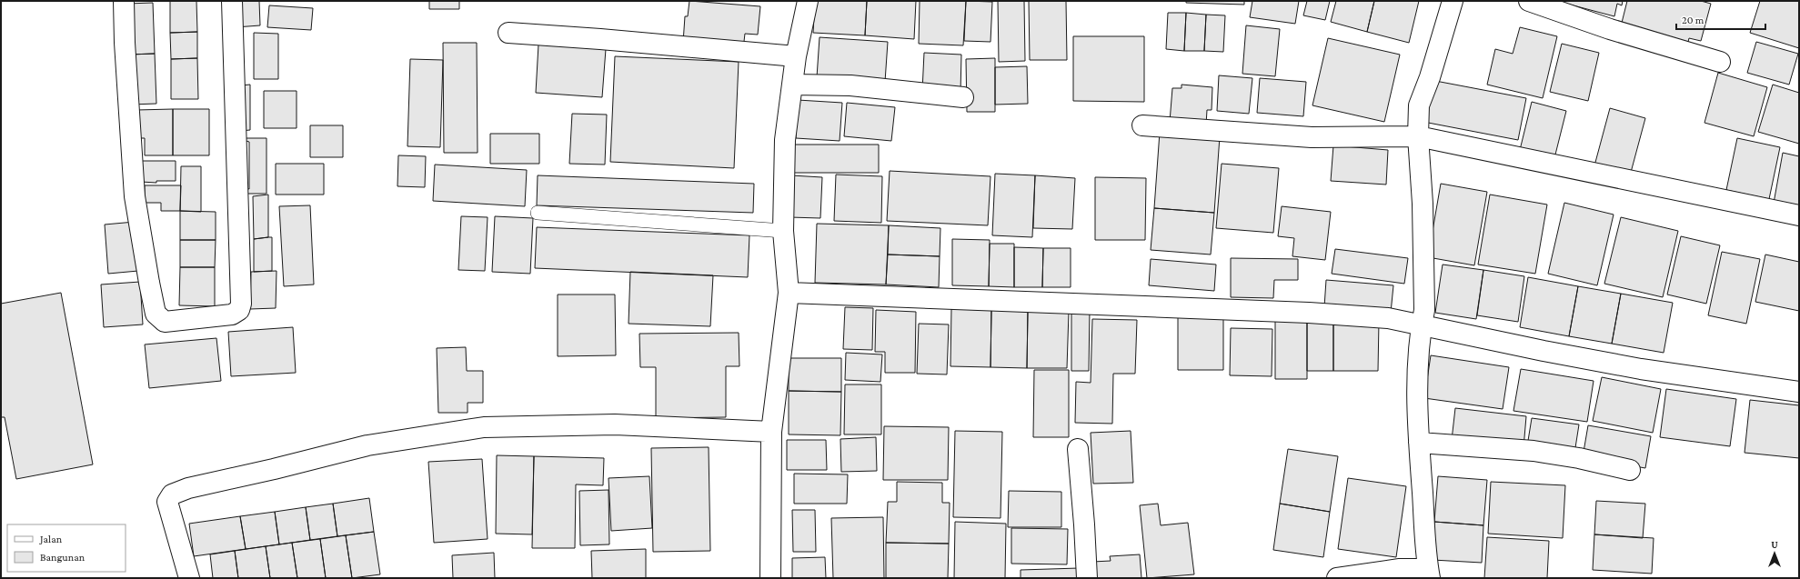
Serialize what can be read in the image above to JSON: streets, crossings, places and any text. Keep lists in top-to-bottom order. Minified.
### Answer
{"legend":["Jalan","Bangunan"],"scale_bar":"20 m","north":"top"}
